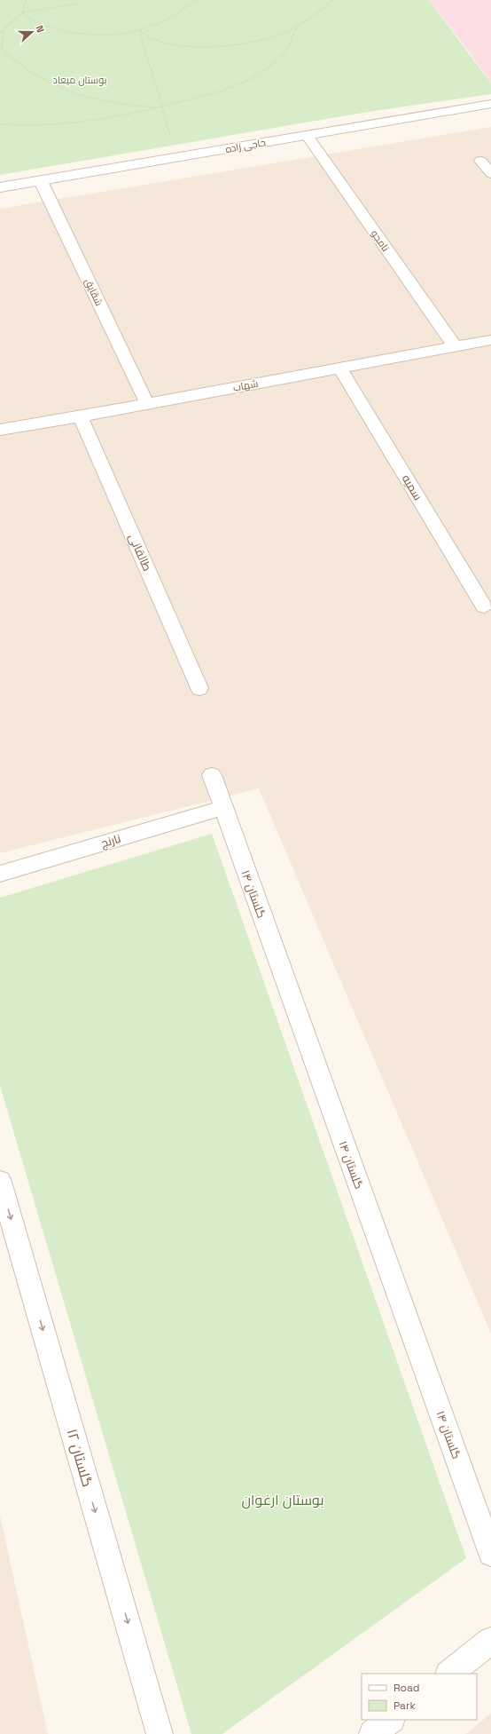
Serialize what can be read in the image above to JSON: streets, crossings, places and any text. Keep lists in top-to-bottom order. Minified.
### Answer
{"streets":{"street":["حاجی زاده","نامجو","شقایق","شهاب","سمیه","طالقانی","نارنج","گلستان ۱۴","گلستان ۱۲"]},"crossings":[["حاجی زاده","نامجو"],["حاجی زاده","شقایق"],["نامجو","شهاب"],["شقایق","شهاب"],["شهاب","سمیه"],["شهاب","طالقانی"],["نارنج","گلستان ۱۴"]],"one_way":["گلستان ۱۲"],"parks":["بوستان میعاد","بوستان ارغوان"],"legend":["Road","Park"],"north":"right"}
